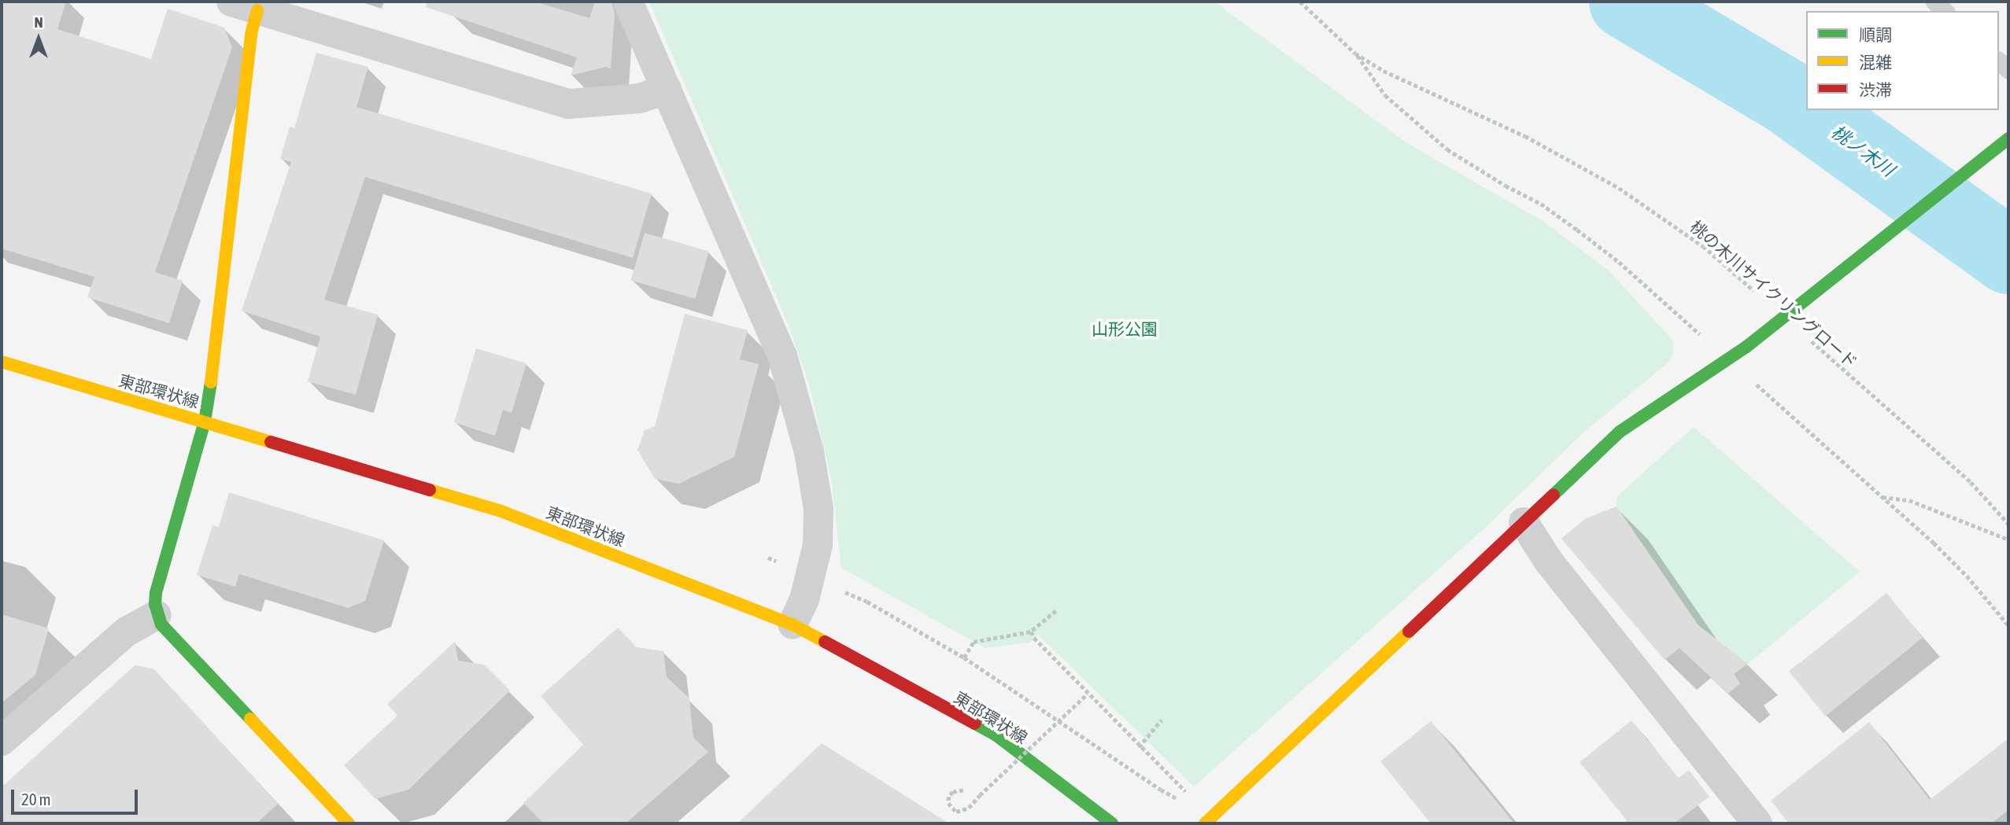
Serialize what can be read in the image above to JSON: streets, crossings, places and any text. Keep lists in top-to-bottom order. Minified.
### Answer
{"streets":{"street":["東部環状線"],"path":["桃の木川サイクリングロード"]},"water":["桃ノ木川"],"parks":["山形公園"],"legend":["順調","混雑","渋滞"],"scale_bar":"20 m","north":"top"}
